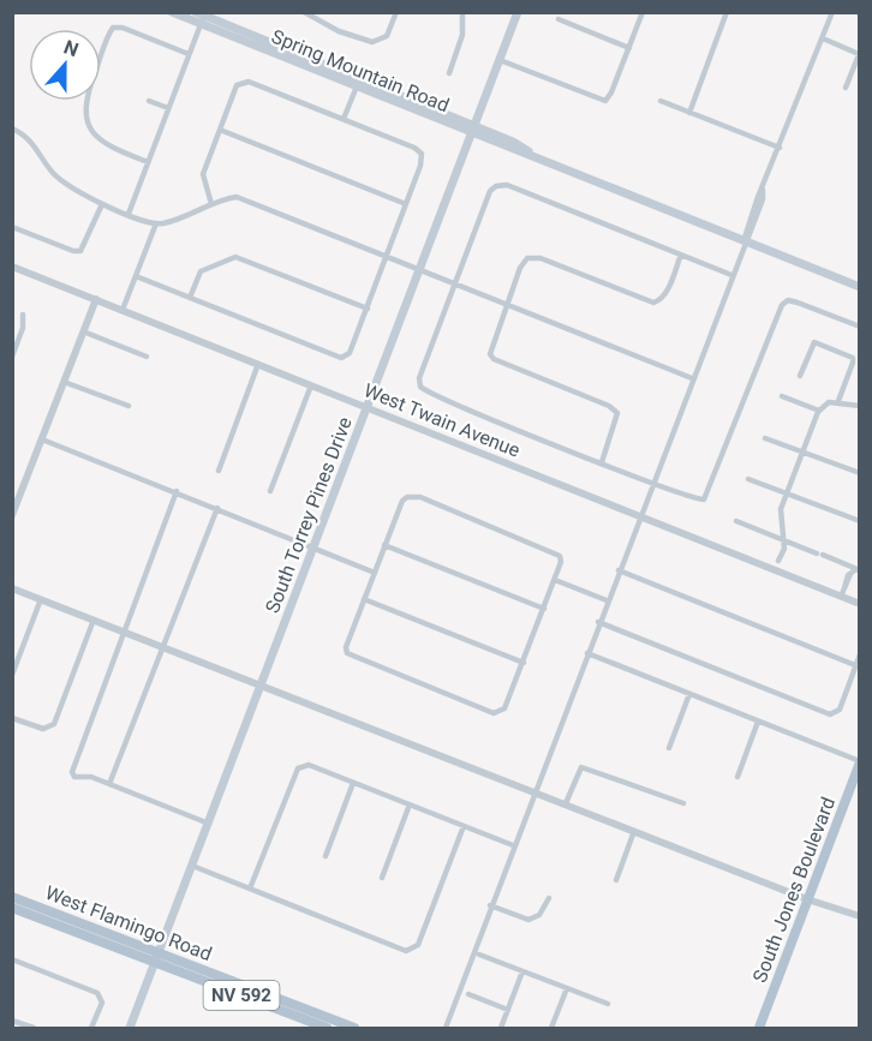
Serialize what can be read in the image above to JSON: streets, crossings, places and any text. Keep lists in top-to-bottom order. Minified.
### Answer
{"streets":{"main road":["Spring Mountain Road","South Torrey Pines Drive","South Jones Boulevard","West Flamingo Road","NV 592"],"street":["West Twain Avenue"]},"crossings":[["Spring Mountain Road","South Torrey Pines Drive"],["West Twain Avenue","South Torrey Pines Drive"],["South Torrey Pines Drive","West Flamingo Road"]],"north":"top"}
